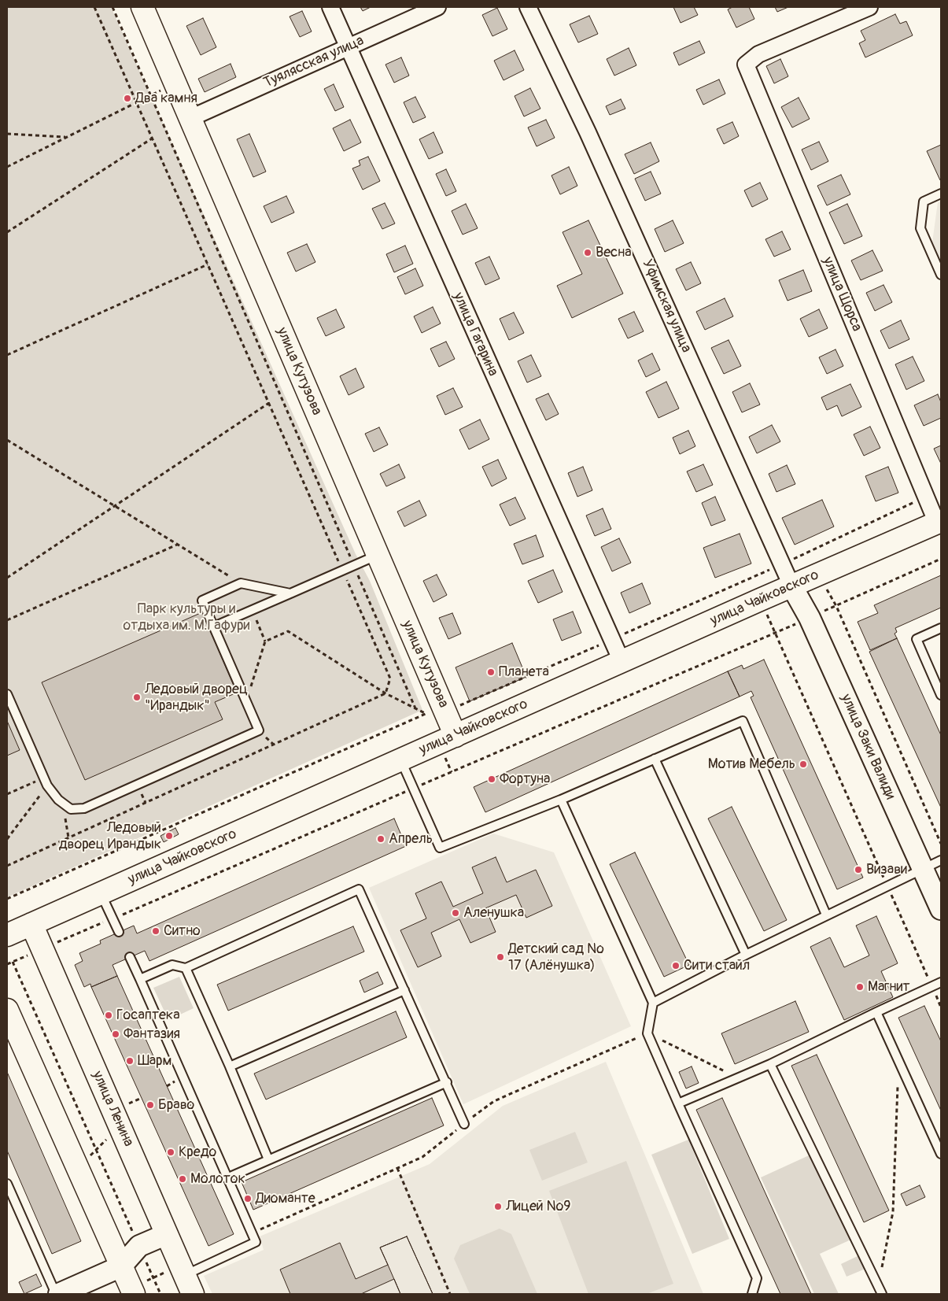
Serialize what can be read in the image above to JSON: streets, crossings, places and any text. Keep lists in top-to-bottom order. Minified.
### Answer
{"streets":{"main road":["улица Кутузова","улица Чайковского","улица Ленина"],"street":["Туялясская улица","улица Щорса","Уфимская улица","улица Гагарина","улица Заки Валиди"]},"crossings":[["Туялясская улица","улица Гагарина"],["Туялясская улица","улица Кутузова"],["улица Щорса","улица Чайковского"],["Уфимская улица","улица Чайковского"],["Уфимская улица","улица Заки Валиди"],["улица Гагарина","улица Чайковского"],["улица Кутузова","улица Чайковского"],["улица Чайковского","улица Заки Валиди"],["улица Чайковского","улица Ленина"]],"parks":["Парк культуры и отдыха им. М.Гафури"],"places":["Два камня","Весна","Планета","Ледовый дворец \"Ирандык\"","Мотив Мебель","Фортуна","Ледовый дворец Ирандык","Апрель","Визави","Аленушка","Ситно","Детский сад № 17 (Алёнушка)","Сити стайл","Магнит","Госаптека","Фантазия","Шарм","Браво","Кредо","Молоток","Диоманте","Лицей №9"]}
